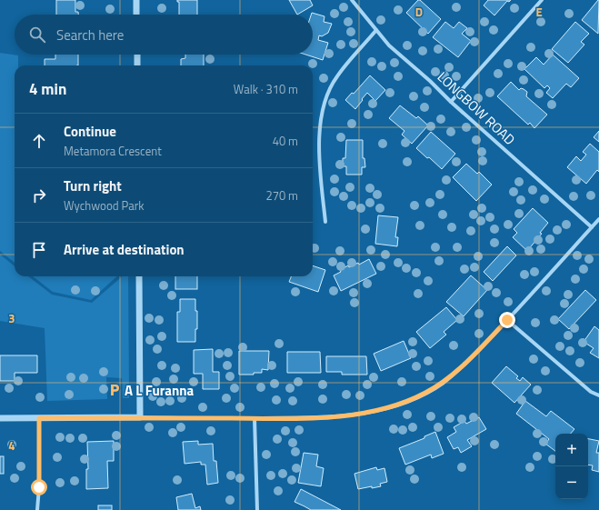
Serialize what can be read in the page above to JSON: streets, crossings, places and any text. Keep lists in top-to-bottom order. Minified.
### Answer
{"streets":{"street":["LONGBOW ROAD"]},"places":{"parking":["A L Furanna"]},"page":{"search":"Search here","heading":["4 min","Walk · 310 m"],"list":[["Continue","Metamora Crescent","40 m"],["Turn right","Wychwood Park","270 m"],"Arrive at destination"],"map_buttons":["+","−"]},"grid":{"columns":["D","E"],"rows":["3","4"]}}
